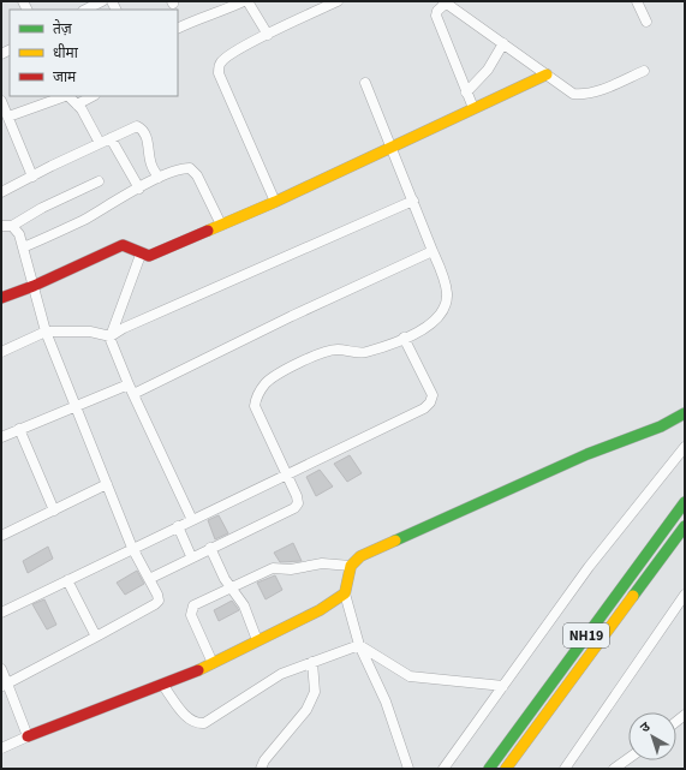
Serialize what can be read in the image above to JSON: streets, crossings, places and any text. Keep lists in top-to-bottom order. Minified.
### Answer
{"streets":{"main road":["NH19"]},"legend":["तेज़","धीमा","जाम"],"north":"top left"}
